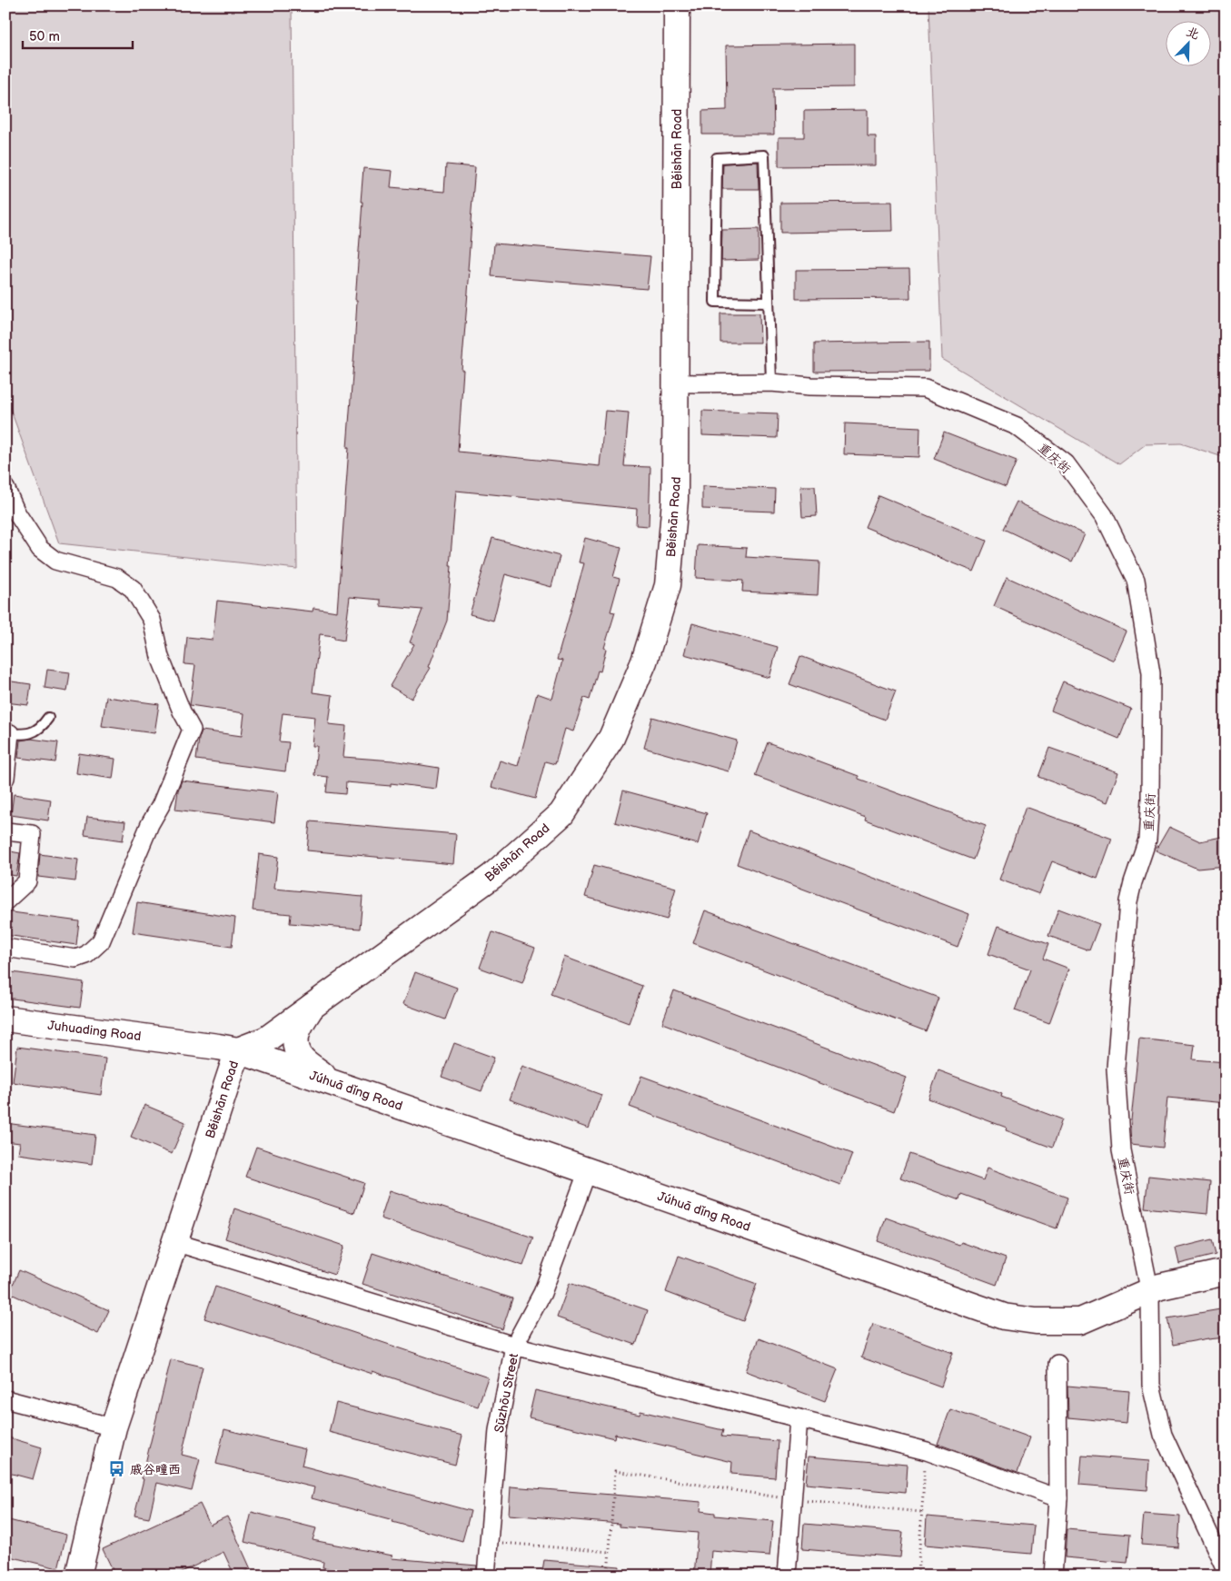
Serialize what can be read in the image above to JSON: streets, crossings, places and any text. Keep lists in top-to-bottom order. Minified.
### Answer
{"streets":{"main road":["Běishān Road","Juhuading Road","Júhuā dǐng Road"],"street":["重庆街","Sūzhōu Street"]},"crossings":[["Běishān Road","重庆街"],["Běishān Road","Júhuā dǐng Road"],["重庆街","Júhuā dǐng Road"],["Juhuading Road","Júhuā dǐng Road"],["Júhuā dǐng Road","Sūzhōu Street"]],"places":{"bus stop":["戚谷疃西"]},"scale_bar":"50 m","north":"top right"}
